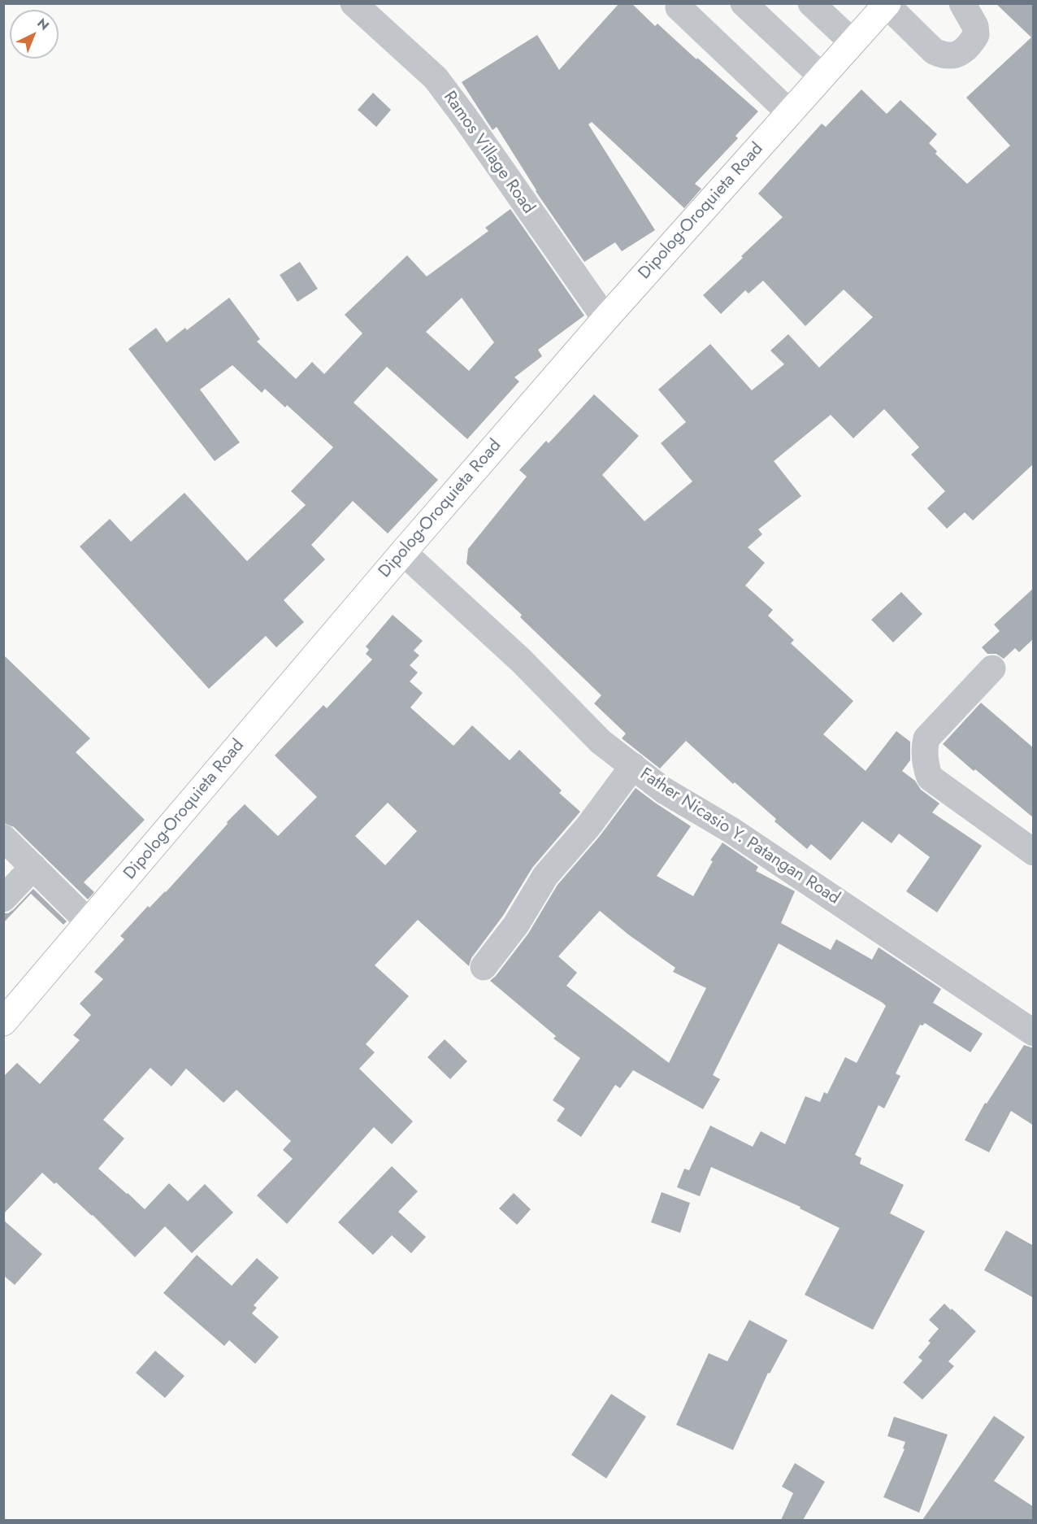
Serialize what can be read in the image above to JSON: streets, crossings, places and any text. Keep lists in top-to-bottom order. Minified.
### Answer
{"streets":{"main road":["Dipolog-Oroquieta Road"],"street":["Ramos Village Road","Father Nicasio Y. Patangan Road"]},"crossings":[["Ramos Village Road","Dipolog-Oroquieta Road"],["Dipolog-Oroquieta Road","Father Nicasio Y. Patangan Road"]],"north":"top right"}
